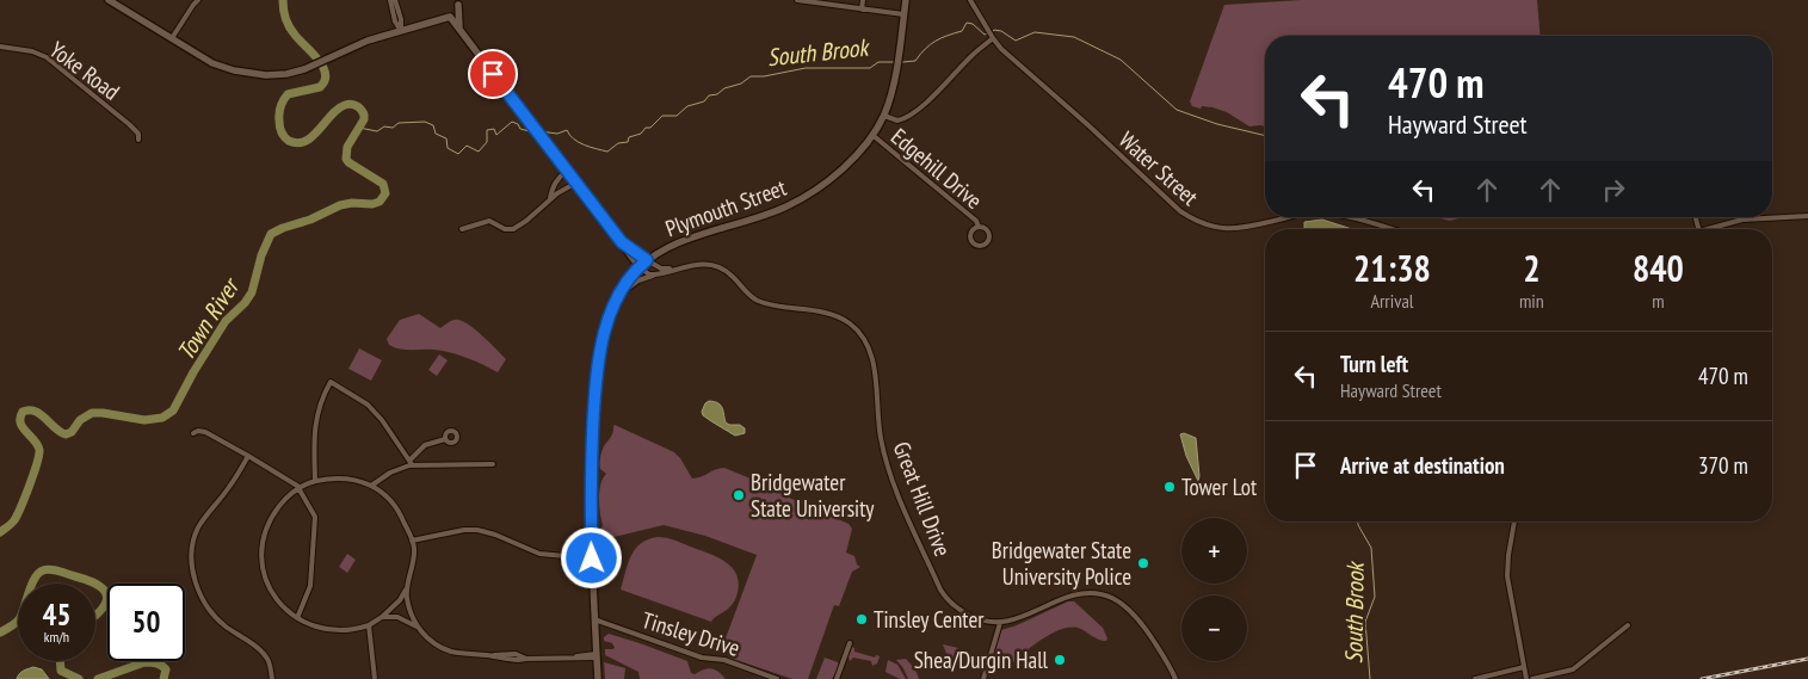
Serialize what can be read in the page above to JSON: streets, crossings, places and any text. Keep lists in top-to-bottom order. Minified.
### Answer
{"streets":{"main road":["Plymouth Street"],"street":["Yoke Road","Edgehill Drive","Water Street","Great Hill Drive","Tinsley Drive"]},"crossings":[["Edgehill Drive","Plymouth Street"],["Plymouth Street","Great Hill Drive"],["Plymouth Street","Tinsley Drive"]],"water":["South Brook","Town River"],"places":["Tower Lot","Bridgewater State University","Bridgewater State University Police","Tinsley Center","Shea/Durgin Hall"],"page":{"turn":["470 m","Hayward Street"],"eta":["21:38","Arrival","2","min","840","m"],"list":[{"name":"Turn left","note":"Hayward Street","value":"470 m"},{"name":"Arrive at destination","value":"370 m"}],"map_buttons":["+","−"],"speed":"45 km/h","limit":"50"}}
